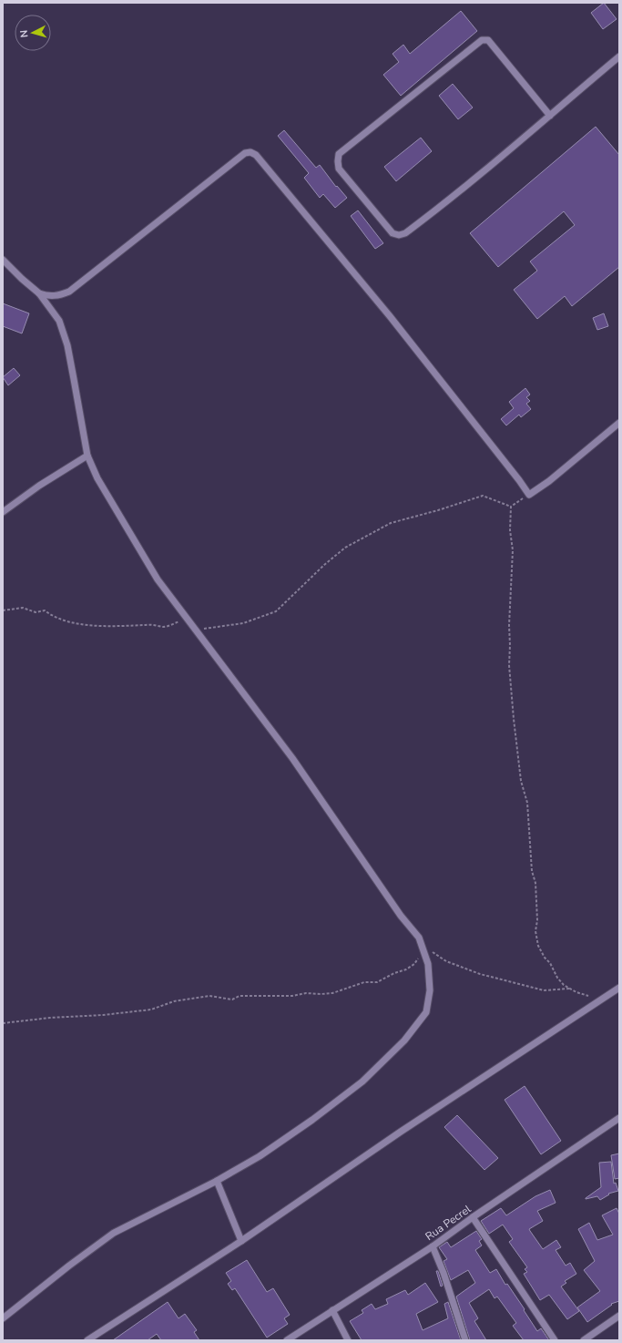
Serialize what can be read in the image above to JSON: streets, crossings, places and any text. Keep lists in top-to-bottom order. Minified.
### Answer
{"streets":{"street":["Rua Pecrel"]},"north":"left"}
